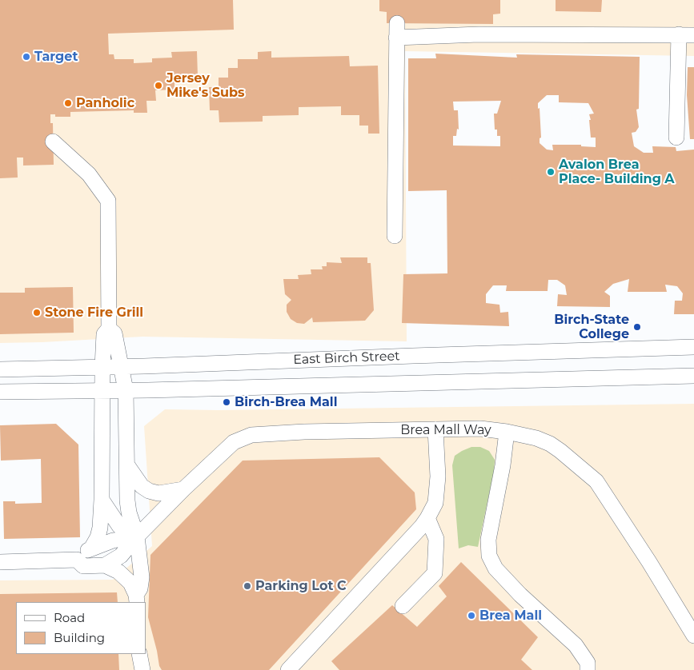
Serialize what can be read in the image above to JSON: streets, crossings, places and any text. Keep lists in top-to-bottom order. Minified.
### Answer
{"streets":{"street":["East Birch Street","Brea Mall Way"]},"places":["Target","Jersey Mike's Subs","Panholic","Avalon Brea Place- Building A","Stone Fire Grill","Birch-State College","Birch-Brea Mall","Parking Lot C","Brea Mall"],"legend":["Road","Building"]}
